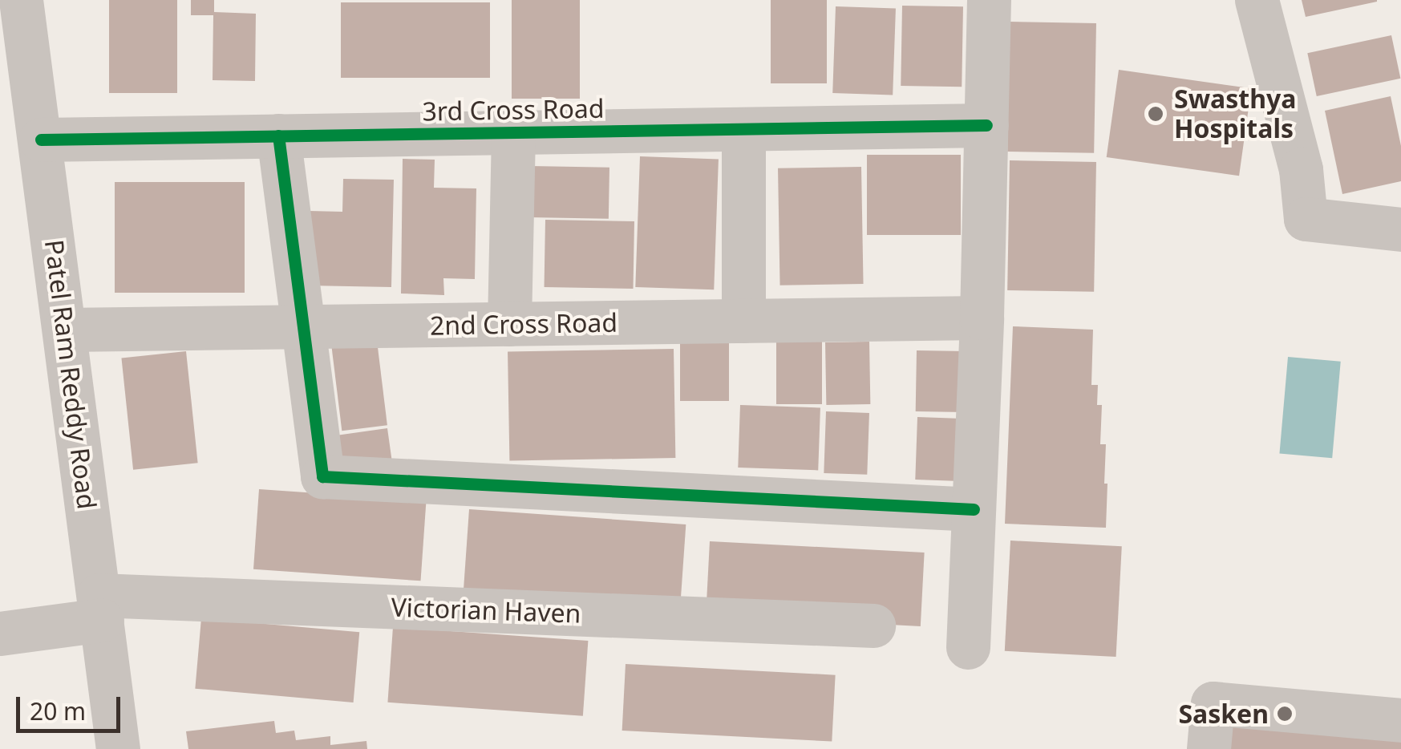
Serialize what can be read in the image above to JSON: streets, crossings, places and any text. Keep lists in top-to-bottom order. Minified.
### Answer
{"streets":{"street":["3rd Cross Road","2nd Cross Road","Patel Ram Reddy Road","Victorian Haven"]},"crossings":[["3rd Cross Road","Patel Ram Reddy Road"],["2nd Cross Road","Patel Ram Reddy Road"],["Patel Ram Reddy Road","Victorian Haven"]],"places":["Swasthya Hospitals","Sasken"],"scale_bar":"20 m"}
